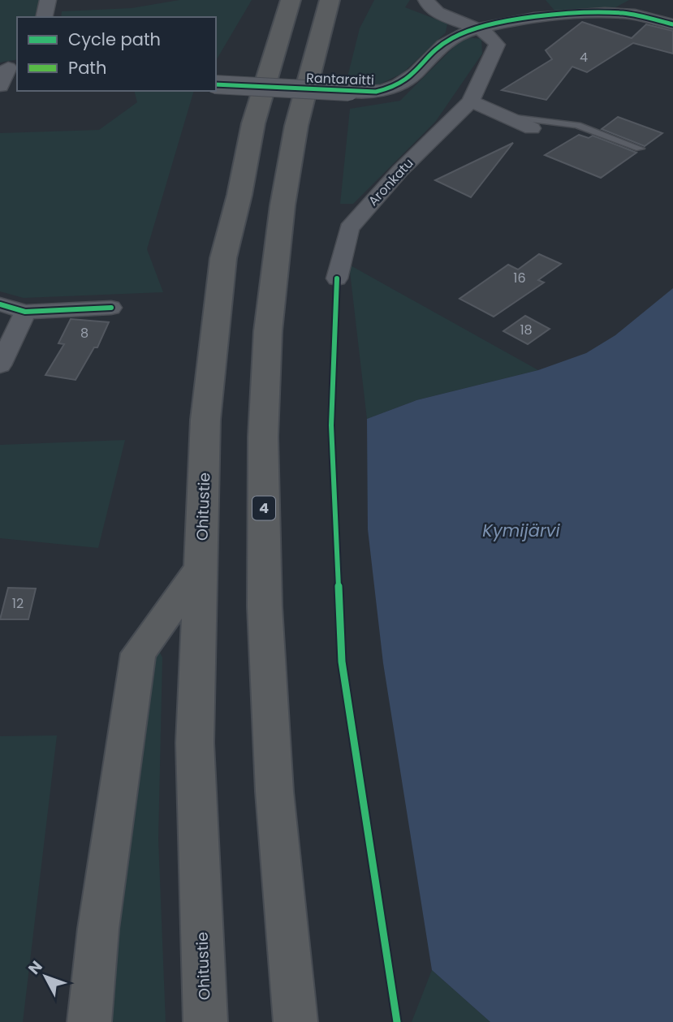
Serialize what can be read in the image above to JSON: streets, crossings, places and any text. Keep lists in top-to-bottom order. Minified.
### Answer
{"streets":{"highway":["Ohitustie","4"],"street":["Rantaraitti","Aronkatu"]},"crossings":[["Rantaraitti","Aronkatu"]],"water":["Kymijärvi"],"house_numbers":["4","16","18","8","12"],"legend":["Cycle path","Path"],"north":"top left"}
